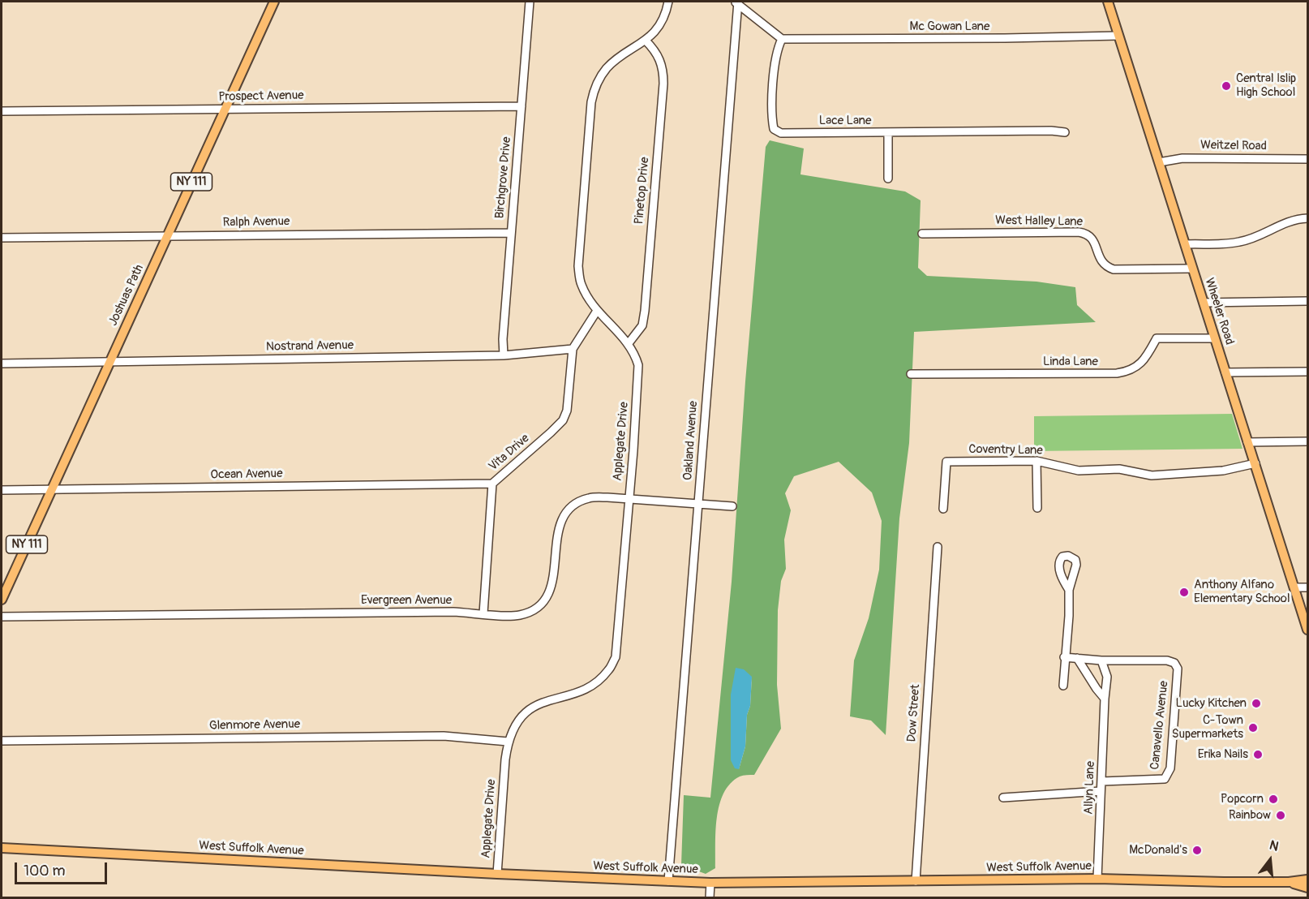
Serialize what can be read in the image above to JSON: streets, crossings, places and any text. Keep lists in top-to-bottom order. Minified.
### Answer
{"streets":{"main road":["NY 111","Joshuas Path","Wheeler Road","West Suffolk Avenue"],"street":["Mc Gowan Lane","Prospect Avenue","Lace Lane","Weitzel Road","Birchgrove Drive","Pinetop Drive","West Halley Lane","Ralph Avenue","Nostrand Avenue","Linda Lane","Oakland Avenue","Applegate Drive","Coventry Lane","Vita Drive","Ocean Avenue","Evergreen Avenue","Dow Street","Glenmore Avenue","Canavello Avenue","Allyn Lane"]},"crossings":[["Mc Gowan Lane","Lace Lane"],["Mc Gowan Lane","Wheeler Road"],["Prospect Avenue","Birchgrove Drive"],["Prospect Avenue","Joshuas Path"],["Weitzel Road","Wheeler Road"],["Birchgrove Drive","Ralph Avenue"],["Birchgrove Drive","Nostrand Avenue"],["Pinetop Drive","Applegate Drive"],["West Halley Lane","Wheeler Road"],["Ralph Avenue","Joshuas Path"],["Joshuas Path","Nostrand Avenue"],["Joshuas Path","Ocean Avenue"],["Wheeler Road","Linda Lane"],["Wheeler Road","Coventry Lane"],["Nostrand Avenue","Vita Drive"],["Oakland Avenue","Evergreen Avenue"],["Oakland Avenue","West Suffolk Avenue"],["Applegate Drive","Evergreen Avenue"],["Applegate Drive","Glenmore Avenue"],["Applegate Drive","West Suffolk Avenue"],["Vita Drive","Ocean Avenue"],["Vita Drive","Evergreen Avenue"],["Dow Street","West Suffolk Avenue"],["Canavello Avenue","Allyn Lane"],["Allyn Lane","West Suffolk Avenue"]],"places":["Central Islip High School","Anthony Alfano Elementary School","Lucky Kitchen","C‑Town Supermarkets","Erika Nails","Popcorn","Rainbow","McDonald's"],"scale_bar":"100 m","north":"top"}
